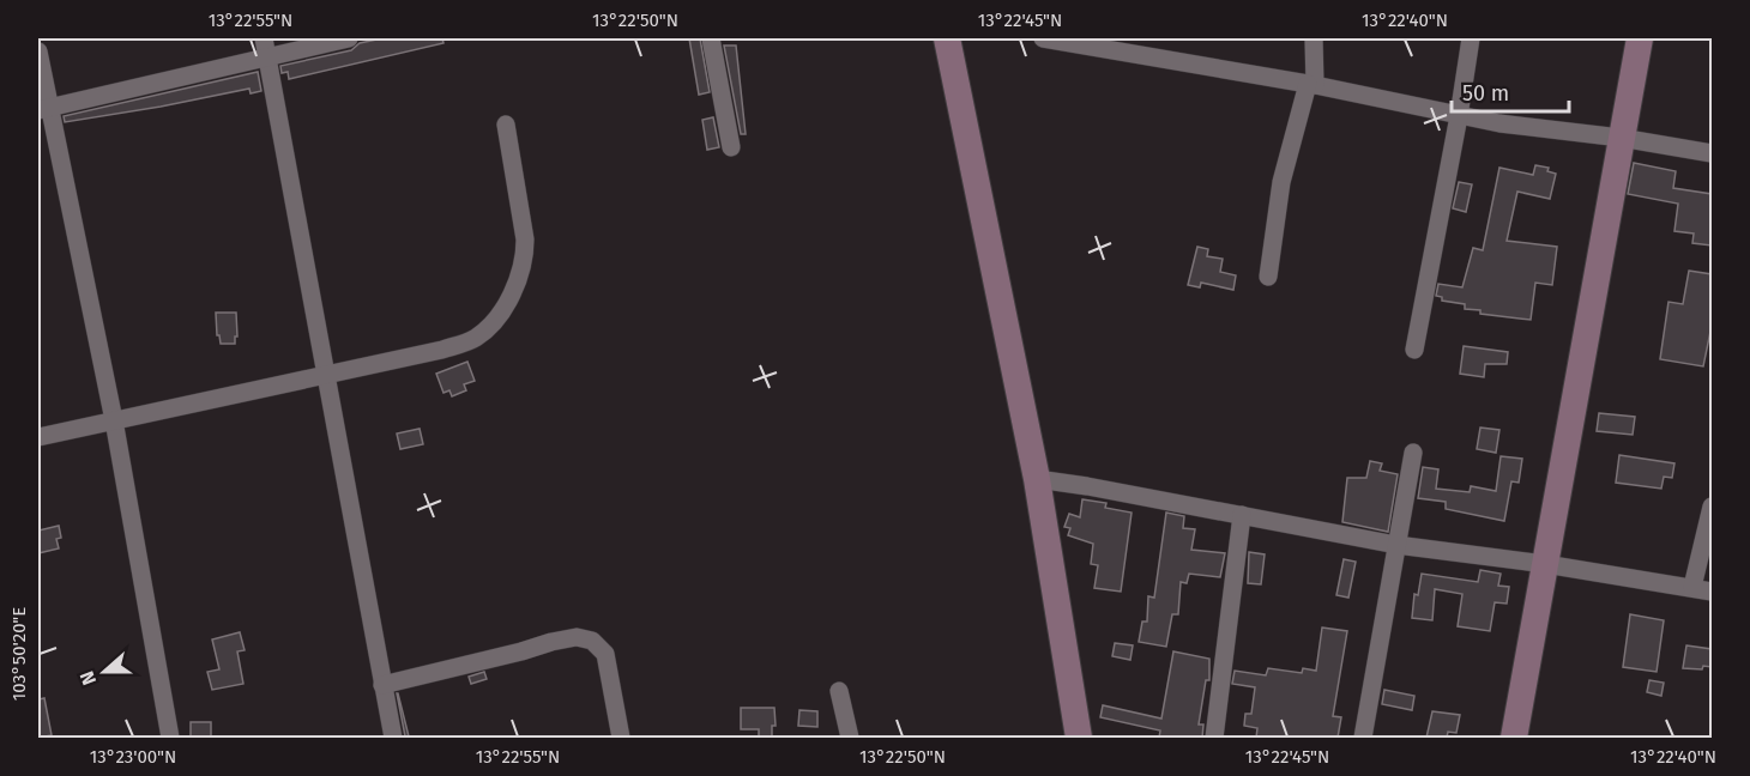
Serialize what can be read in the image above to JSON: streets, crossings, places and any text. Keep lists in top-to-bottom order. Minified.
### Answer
{"scale_bar":"50 m","north":"left","coordinates":["13°22'55\"N","13°22'50\"N","13°22'45\"N","13°22'40\"N","103°50'20\"E","13°23'00\"N"]}
